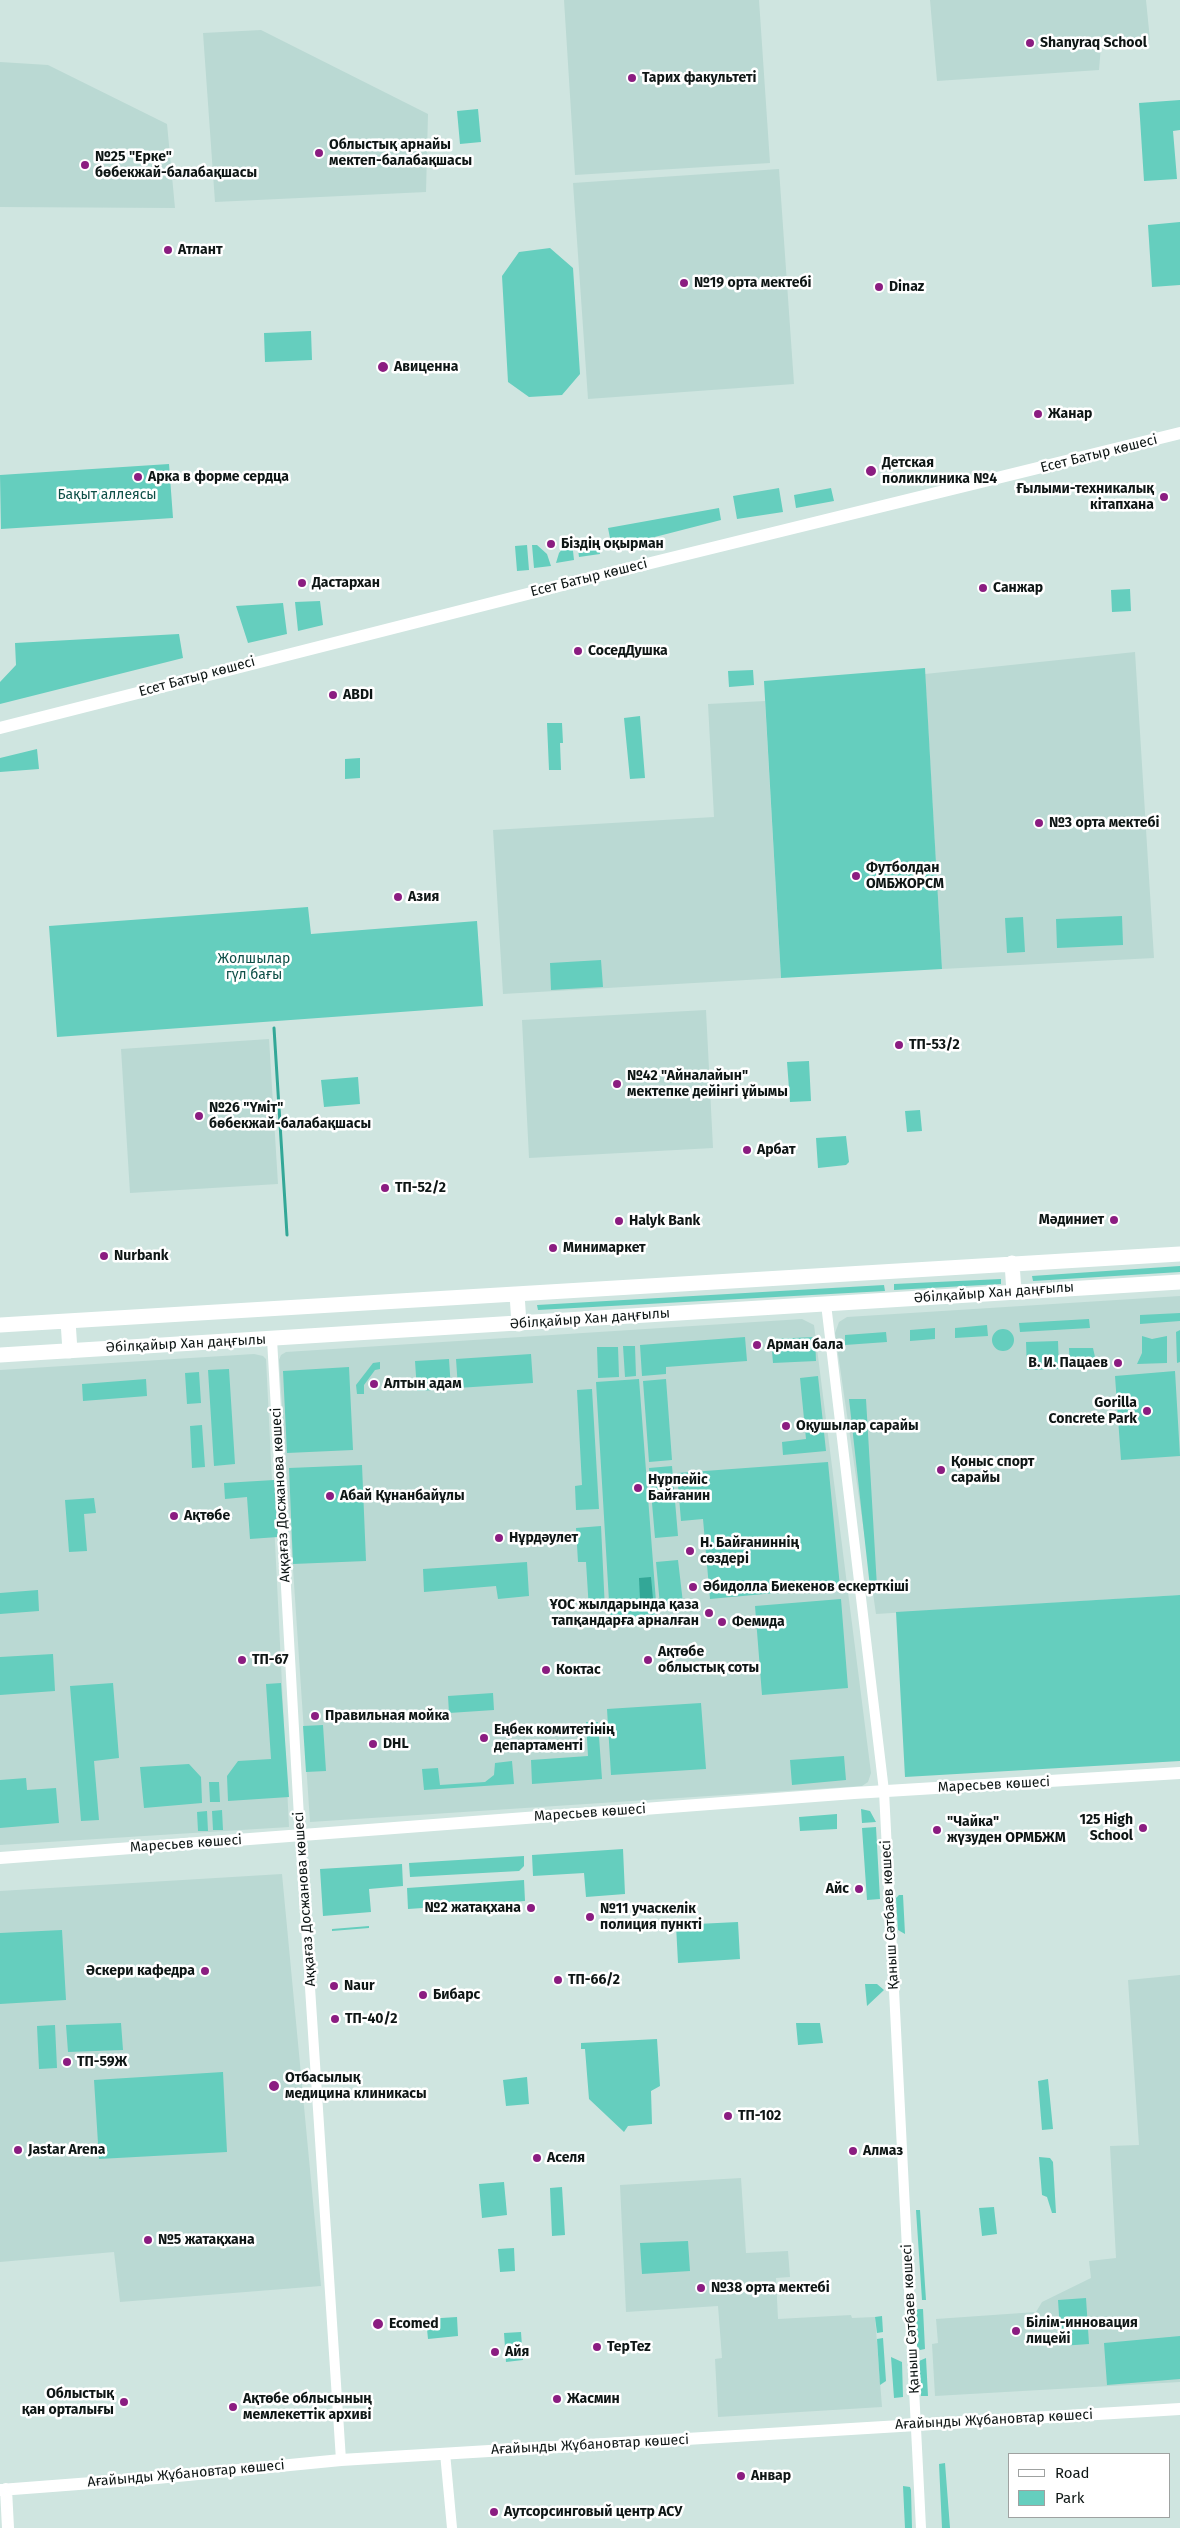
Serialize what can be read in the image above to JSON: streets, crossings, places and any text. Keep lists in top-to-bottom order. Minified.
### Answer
{"streets":{"main road":["Әбілқайыр Хан даңғылы"],"street":["Есет Батыр көшесі","Аққағаз Досжанова көшесі","Маресьев көшесі","Қаныш Сәтбаев көшесі","Ағайынды Жұбановтар көшесі"]},"crossings":[["Әбілқайыр Хан даңғылы","Аққағаз Досжанова көшесі"],["Әбілқайыр Хан даңғылы","Қаныш Сәтбаев көшесі"],["Аққағаз Досжанова көшесі","Маресьев көшесі"],["Аққағаз Досжанова көшесі","Ағайынды Жұбановтар көшесі"],["Маресьев көшесі","Қаныш Сәтбаев көшесі"],["Қаныш Сәтбаев көшесі","Ағайынды Жұбановтар көшесі"]],"parks":["Бақыт аллеясы","Жолшылар гүл бағы"],"places":["Shanyraq School","Тарих факультеті","Облыстық арнайы мектеп-балабақшасы","№25 \"Ерке\" бөбекжай-балабақшасы","Атлант","№19 орта мектебі","Dinaz","Авиценна","Жанар","Детская поликлиника №4","Арка в форме сердца","Ғылыми-техникалық кітапхана","Біздің оқырман","Дастархан","Санжар","СоседДушка","ABDI","№3 орта мектебі","Футболдан ОМБЖОРСМ","Азия","ТП-53/2","№42 \"Айналайын\" мектепке дейінгі ұйымы","№26 \"Үміт\" бөбекжай-балабақшасы","Арбат","ТП-52/2","Мәдиниет","Halyk Bank","Минимаркет","Nurbank","Арман бала","В. И. Пацаев","Алтын адам","Gorilla Concrete Park","Оқушылар сарайы","Қоныс спорт сарайы","Нұрпейіс Байғанин","Абай Құнанбайұлы","Ақтөбе","Нұрдәулет","Н. Байғаниннің сөздері","Әбидолла Биекенов ескерткіші","ҰОС жылдарында қаза тапқандарға арналған","Фемида","ТП-67","Ақтөбе облыстық соты","Коктас","Правильная мойка","Еңбек комитетінің департаменті","DHL","125 High School","\"Чайка\" жүзуден ОРМБЖМ","Айс","№2 жатақхана","№11 учаскелік полиция пункті","Әскери кафедра","ТП-66/2","Naur","Бибарс","ТП-40/2","ТП-59Ж","Отбасылық медицина клиникасы","ТП-102","Jastar Arena","Алмаз","Аселя","№5 жатақхана","№38 орта мектебі","Ecomed","Білім-инновация лицейі","TepTez","Айя","Жасмин","Облыстық қан орталығы","Ақтөбе облысының мемлекеттік архиві","Анвар","Аутсорсинговый центр АСУ"],"legend":["Road","Park"]}
